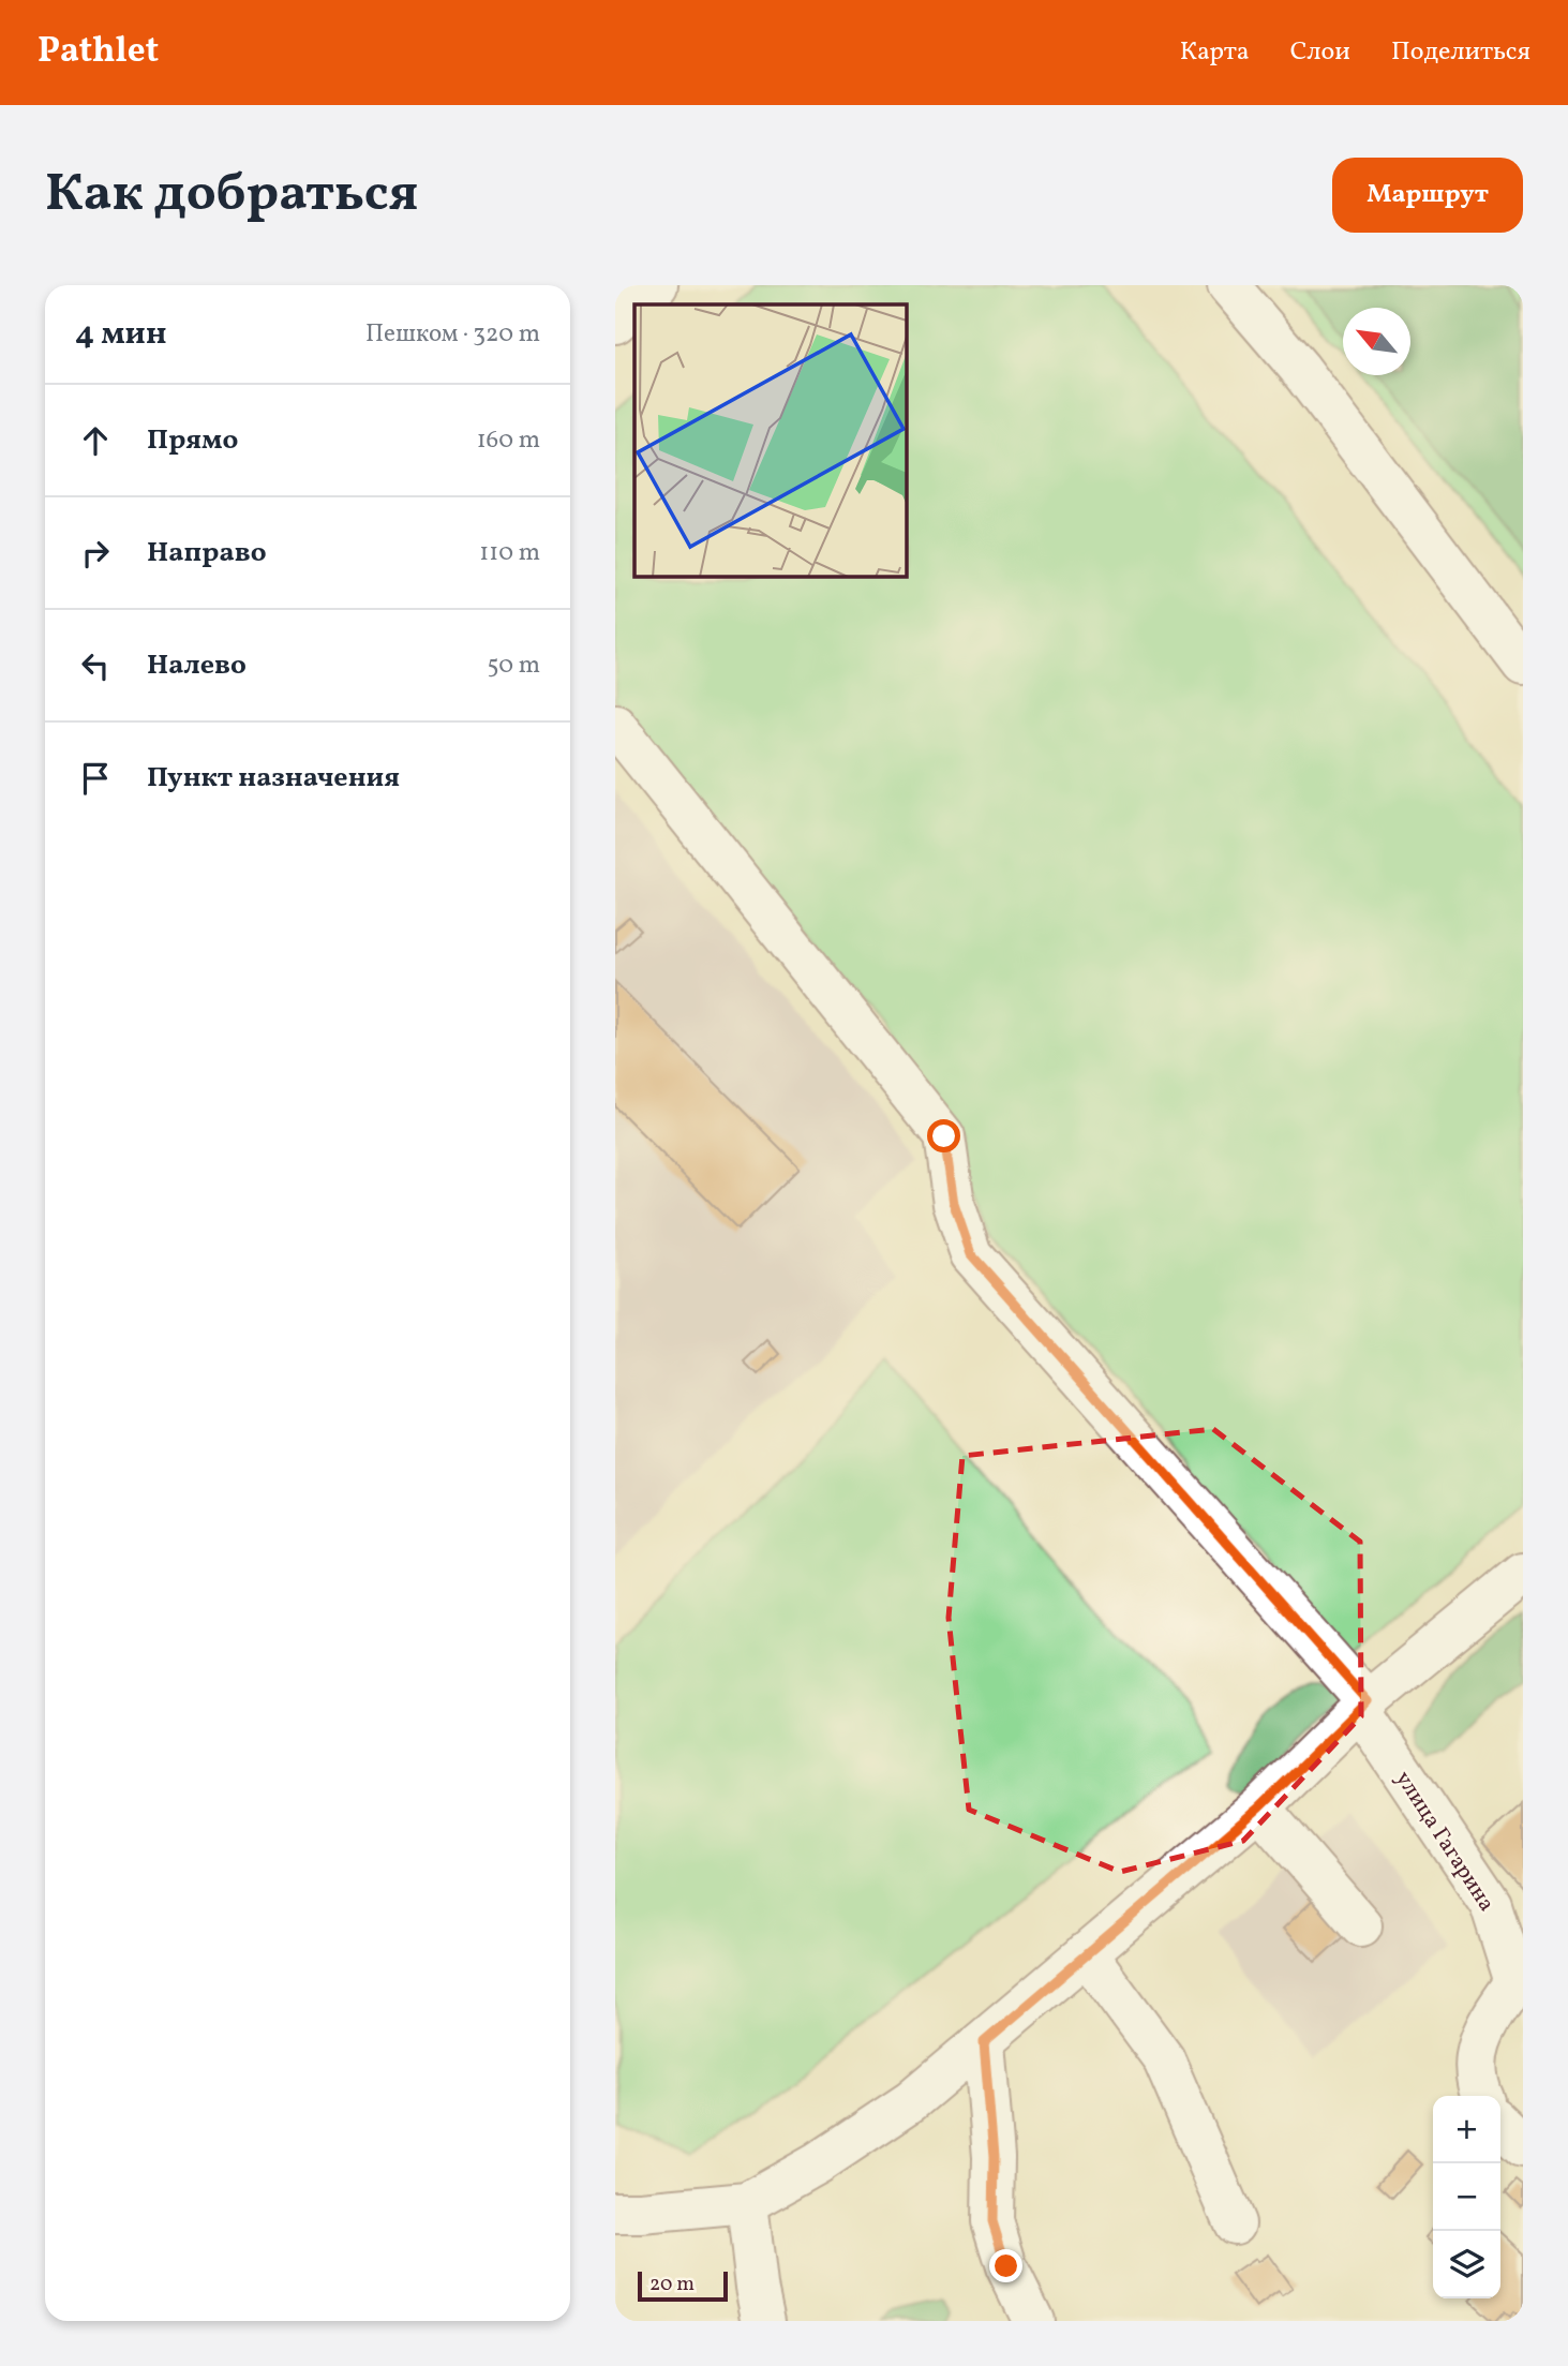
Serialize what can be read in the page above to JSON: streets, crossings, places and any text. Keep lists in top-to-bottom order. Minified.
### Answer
{"streets":{"street":["улица Гагарина"]},"scale_bar":"20 m","north":"top left","page":{"header":"Pathlet","nav":["Карта","Слои","Поделиться"],"buttons":"Маршрут","title":"Как добраться","heading":["4 мин","Пешком · 320 m"],"list":[["Прямо","160 m"],["Направо","110 m"],["Налево","50 m"],"Пункт назначения"],"map_buttons":["+","−"],"scale":"20 m"}}
